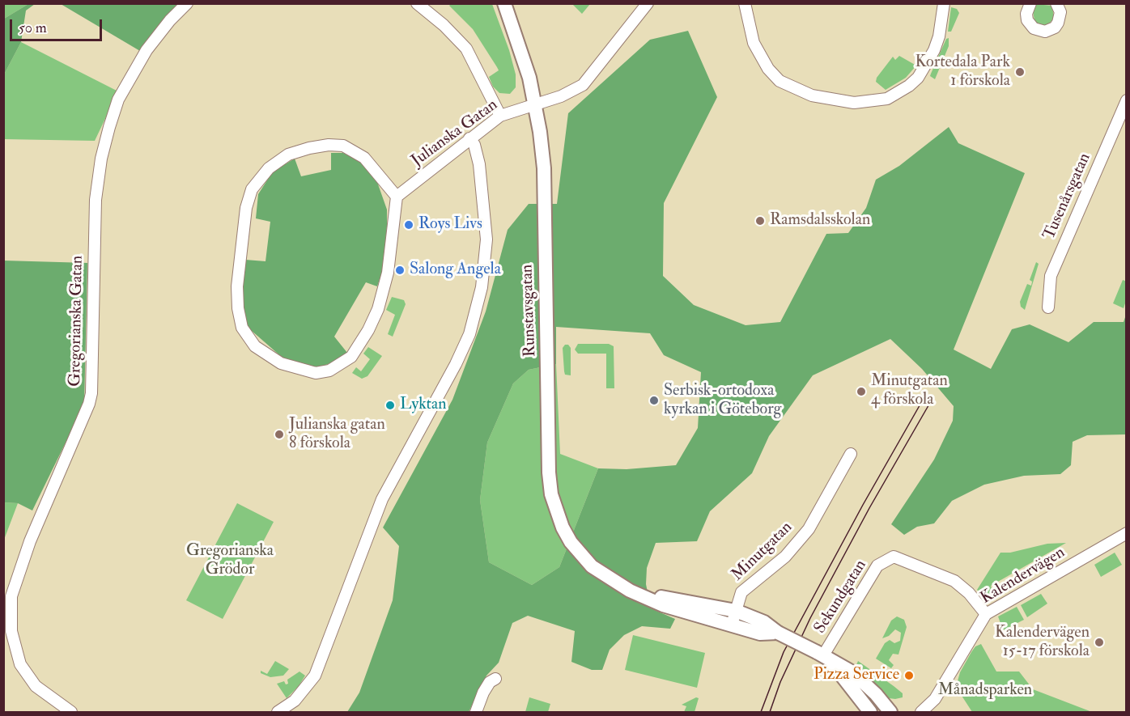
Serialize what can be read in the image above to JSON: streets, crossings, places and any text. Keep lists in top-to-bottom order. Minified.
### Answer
{"streets":{"street":["Julianska Gatan","Tusenårsgatan","Runstavsgatan","Gregorianska Gatan","Minutgatan","Kalendervägen","Sekundgatan"]},"crossings":[["Julianska Gatan","Runstavsgatan"],["Runstavsgatan","Minutgatan"],["Runstavsgatan","Sekundgatan"],["Kalendervägen","Sekundgatan"]],"parks":["Gregorianska Grödor","Månadsparken"],"places":["Kortedala Park 1 förskola","Ramsdalsskolan","Roys Livs","Salong Angela","Minutgatan 4 förskola","Serbisk-ortodoxa kyrkan i Göteborg","Lyktan","Julianska gatan 8 förskola","Kalendervägen 15-17 förskola","Pizza Service"],"scale_bar":"50 m"}
